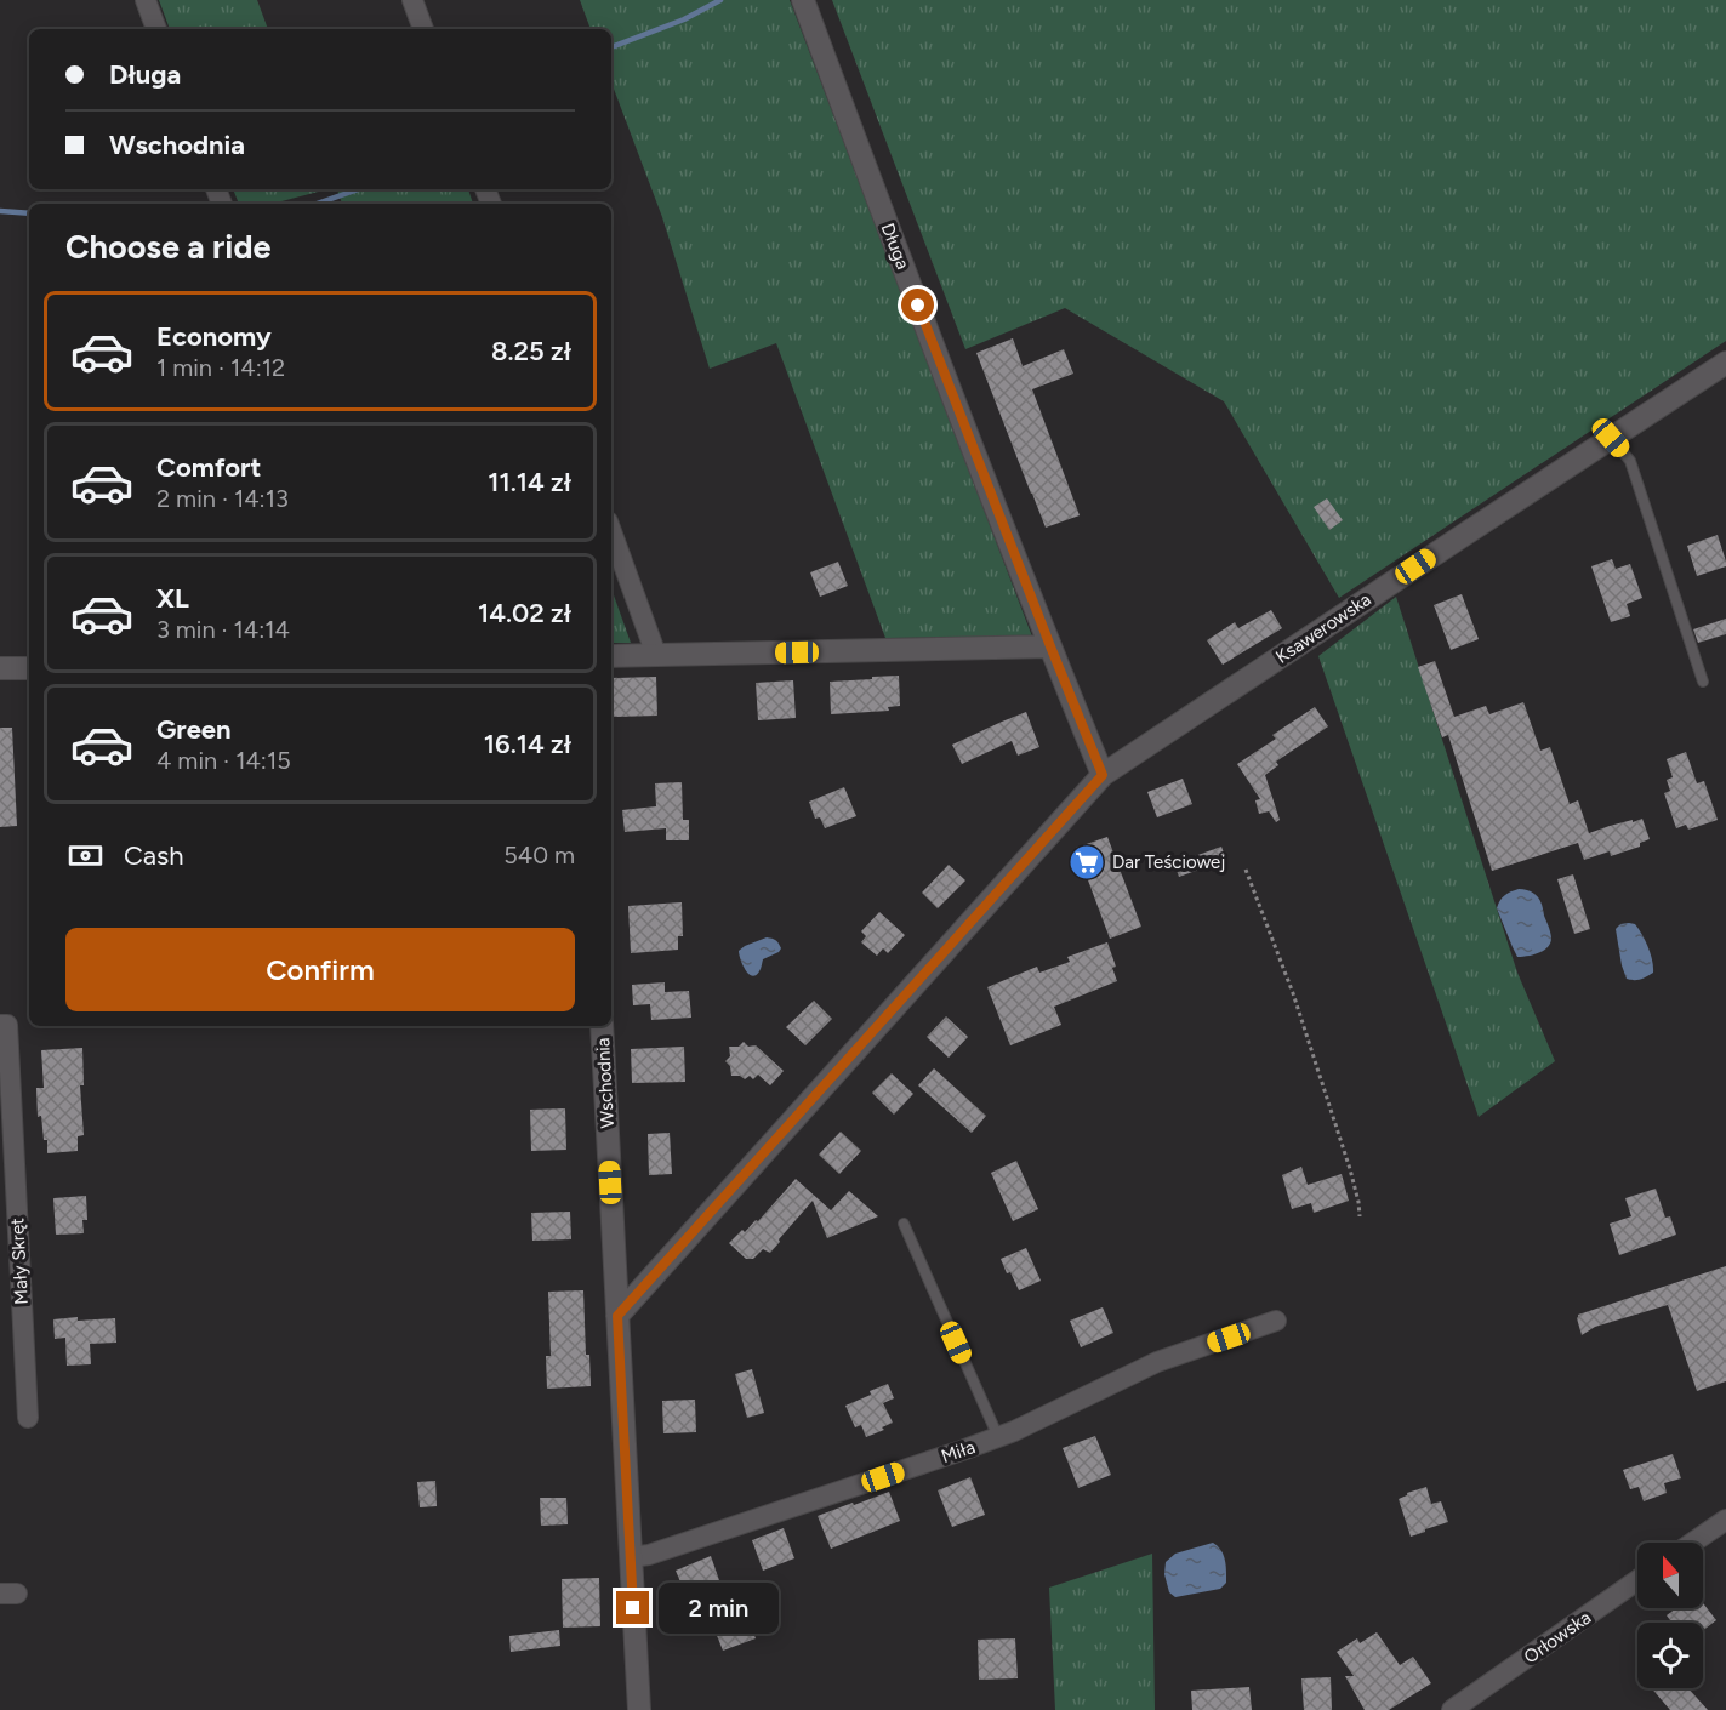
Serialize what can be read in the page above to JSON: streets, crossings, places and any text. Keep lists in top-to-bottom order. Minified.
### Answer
{"streets":{"street":["Długa","Ksawerowska","Wschodnia","Mały Skręt","Miła","Orłowska"]},"crossings":[["Długa","Ksawerowska"],["Ksawerowska","Wschodnia"],["Wschodnia","Miła"]],"places":{"supermarket":["Dar Teściowej"]},"north":"top","page":{"banner":["Długa","Wschodnia"],"heading":"Choose a ride","list":[{"name":"Economy","note":"1 min · 14:12","value":"8.25 zł"},{"name":"Comfort","note":"2 min · 14:13","value":"11.14 zł"},{"name":"XL","note":"3 min · 14:14","value":"14.02 zł"},{"name":"Green","note":"4 min · 14:15","value":"16.14 zł"}],"pay":["Cash","540 m"],"buttons":"Confirm","bubble":"2 min"}}
